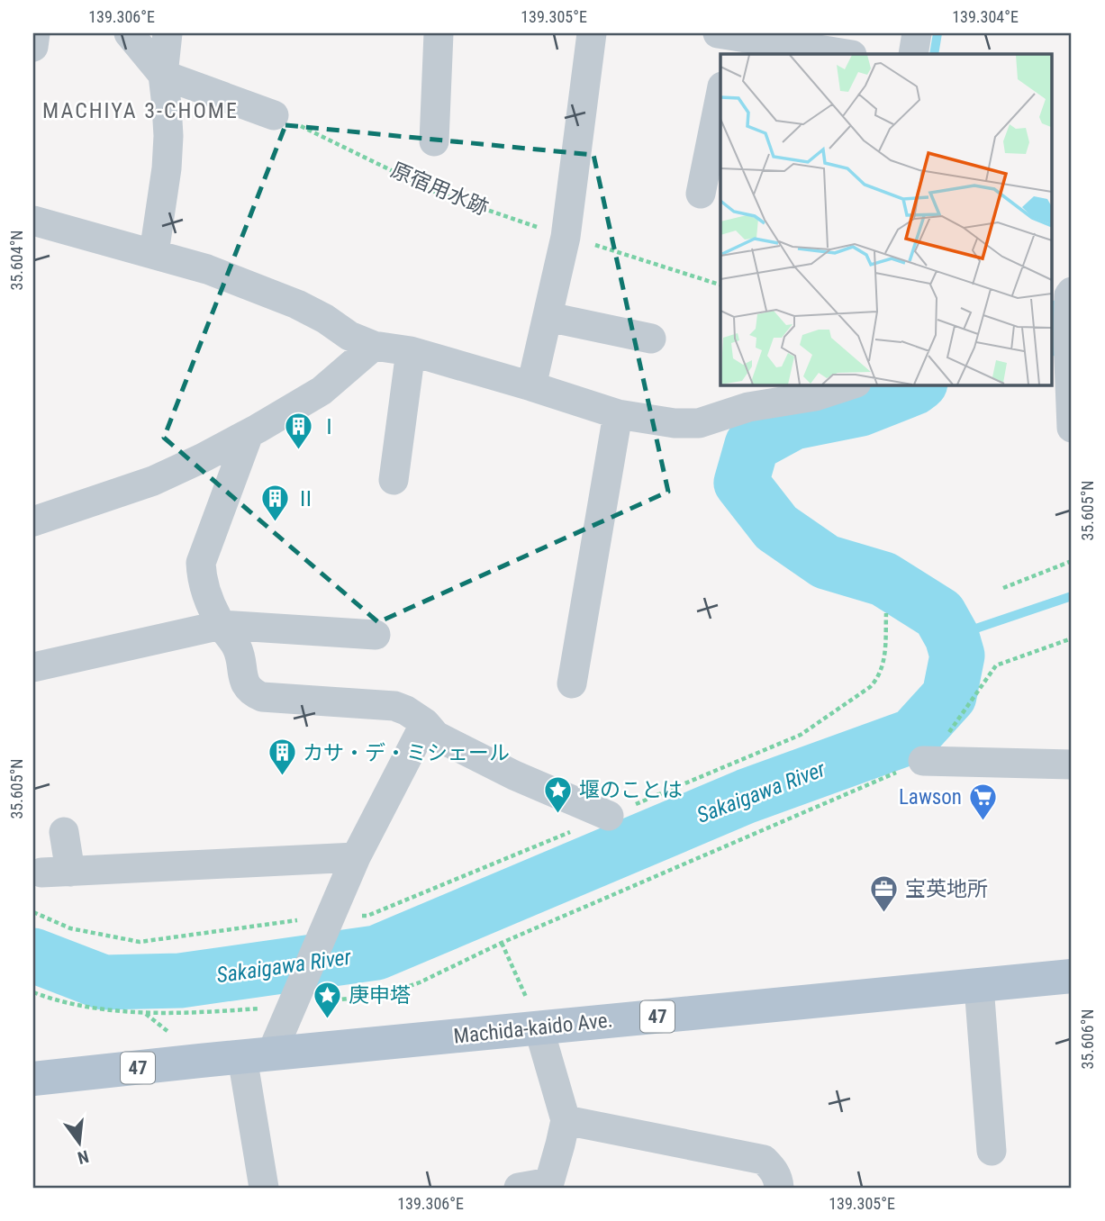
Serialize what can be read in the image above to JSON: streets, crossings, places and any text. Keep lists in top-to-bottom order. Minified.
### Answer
{"streets":{"main road":["47","Machida-kaido Ave."],"path":["原宿用水跡"]},"districts":["MACHIYA 3-CHOME"],"water":["Sakaigawa River"],"places":{"building":["Ⅰ","Ⅱ","カサ・デ・ミシェール"],"place":["堰のことは","庚申塔"],"supermarket":["Lawson"],"office":["宝英地所"]},"north":"bottom","coordinates":["139.306°E","139.305°E","139.304°E","35.604°N","35.605°N","35.606°N"]}
